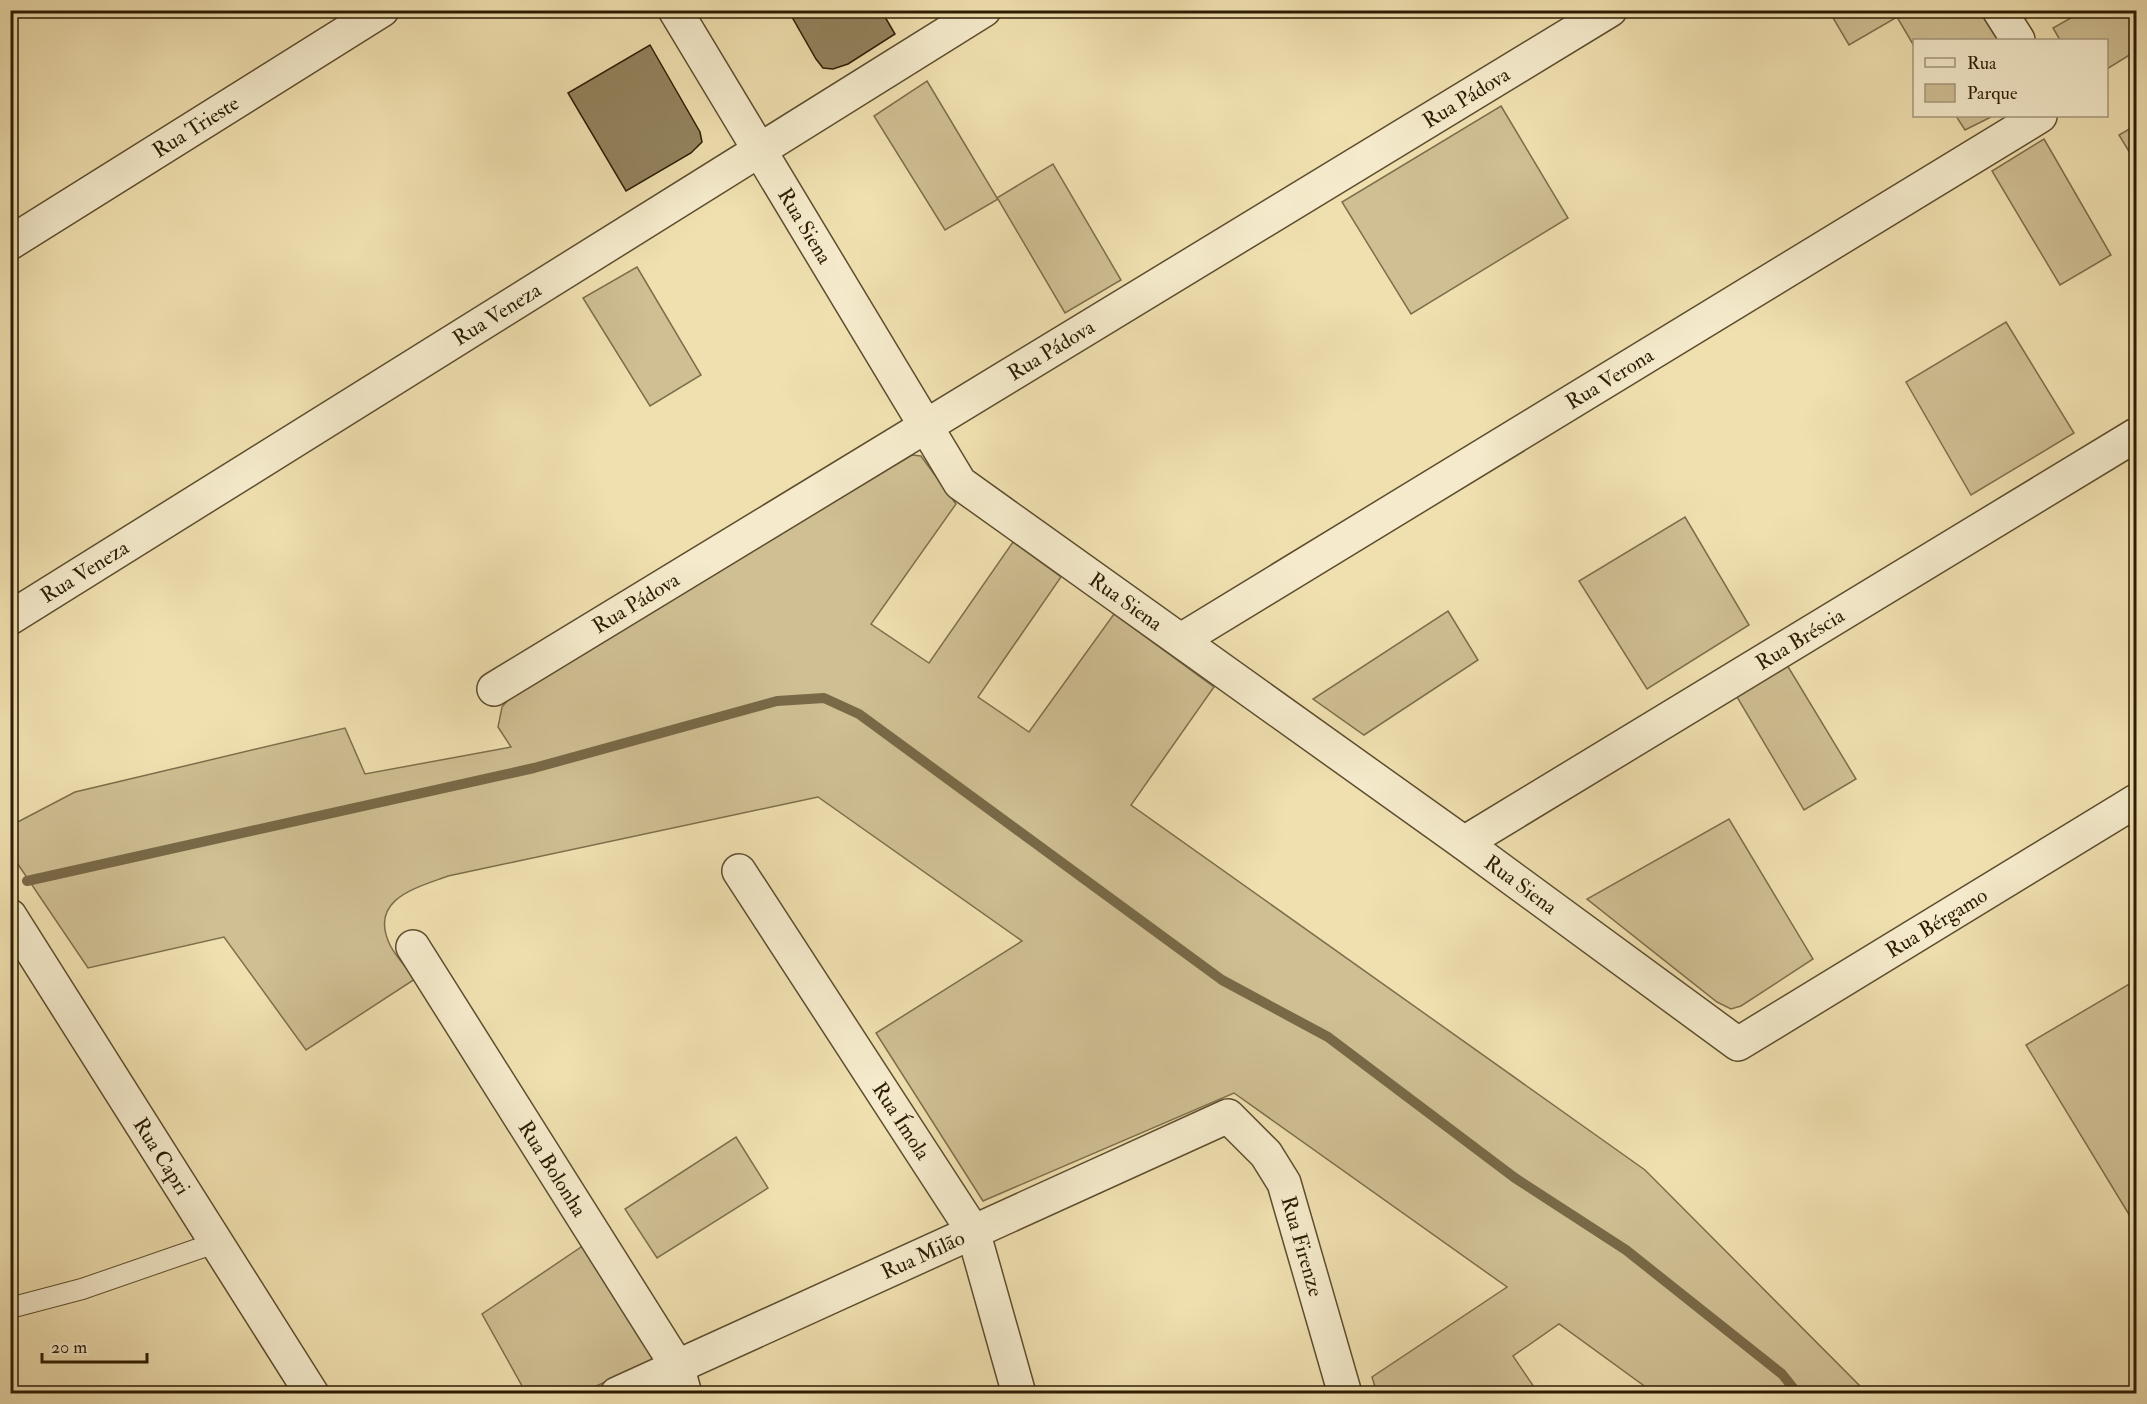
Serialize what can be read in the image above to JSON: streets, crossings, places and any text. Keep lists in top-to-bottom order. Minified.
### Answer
{"streets":{"street":["Rua Pádova","Rua Trieste","Rua Siena","Rua Veneza","Rua Verona","Rua Bréscia","Rua Bérgamo","Rua Ímola","Rua Capri","Rua Bolonha","Rua Firenze","Rua Milão"]},"crossings":[["Rua Pádova","Rua Siena"],["Rua Siena","Rua Veneza"],["Rua Siena","Rua Verona"],["Rua Siena","Rua Bréscia"],["Rua Siena","Rua Bérgamo"],["Rua Ímola","Rua Milão"],["Rua Bolonha","Rua Milão"],["Rua Firenze","Rua Milão"]],"legend":["Rua","Parque"],"scale_bar":"20 m"}
